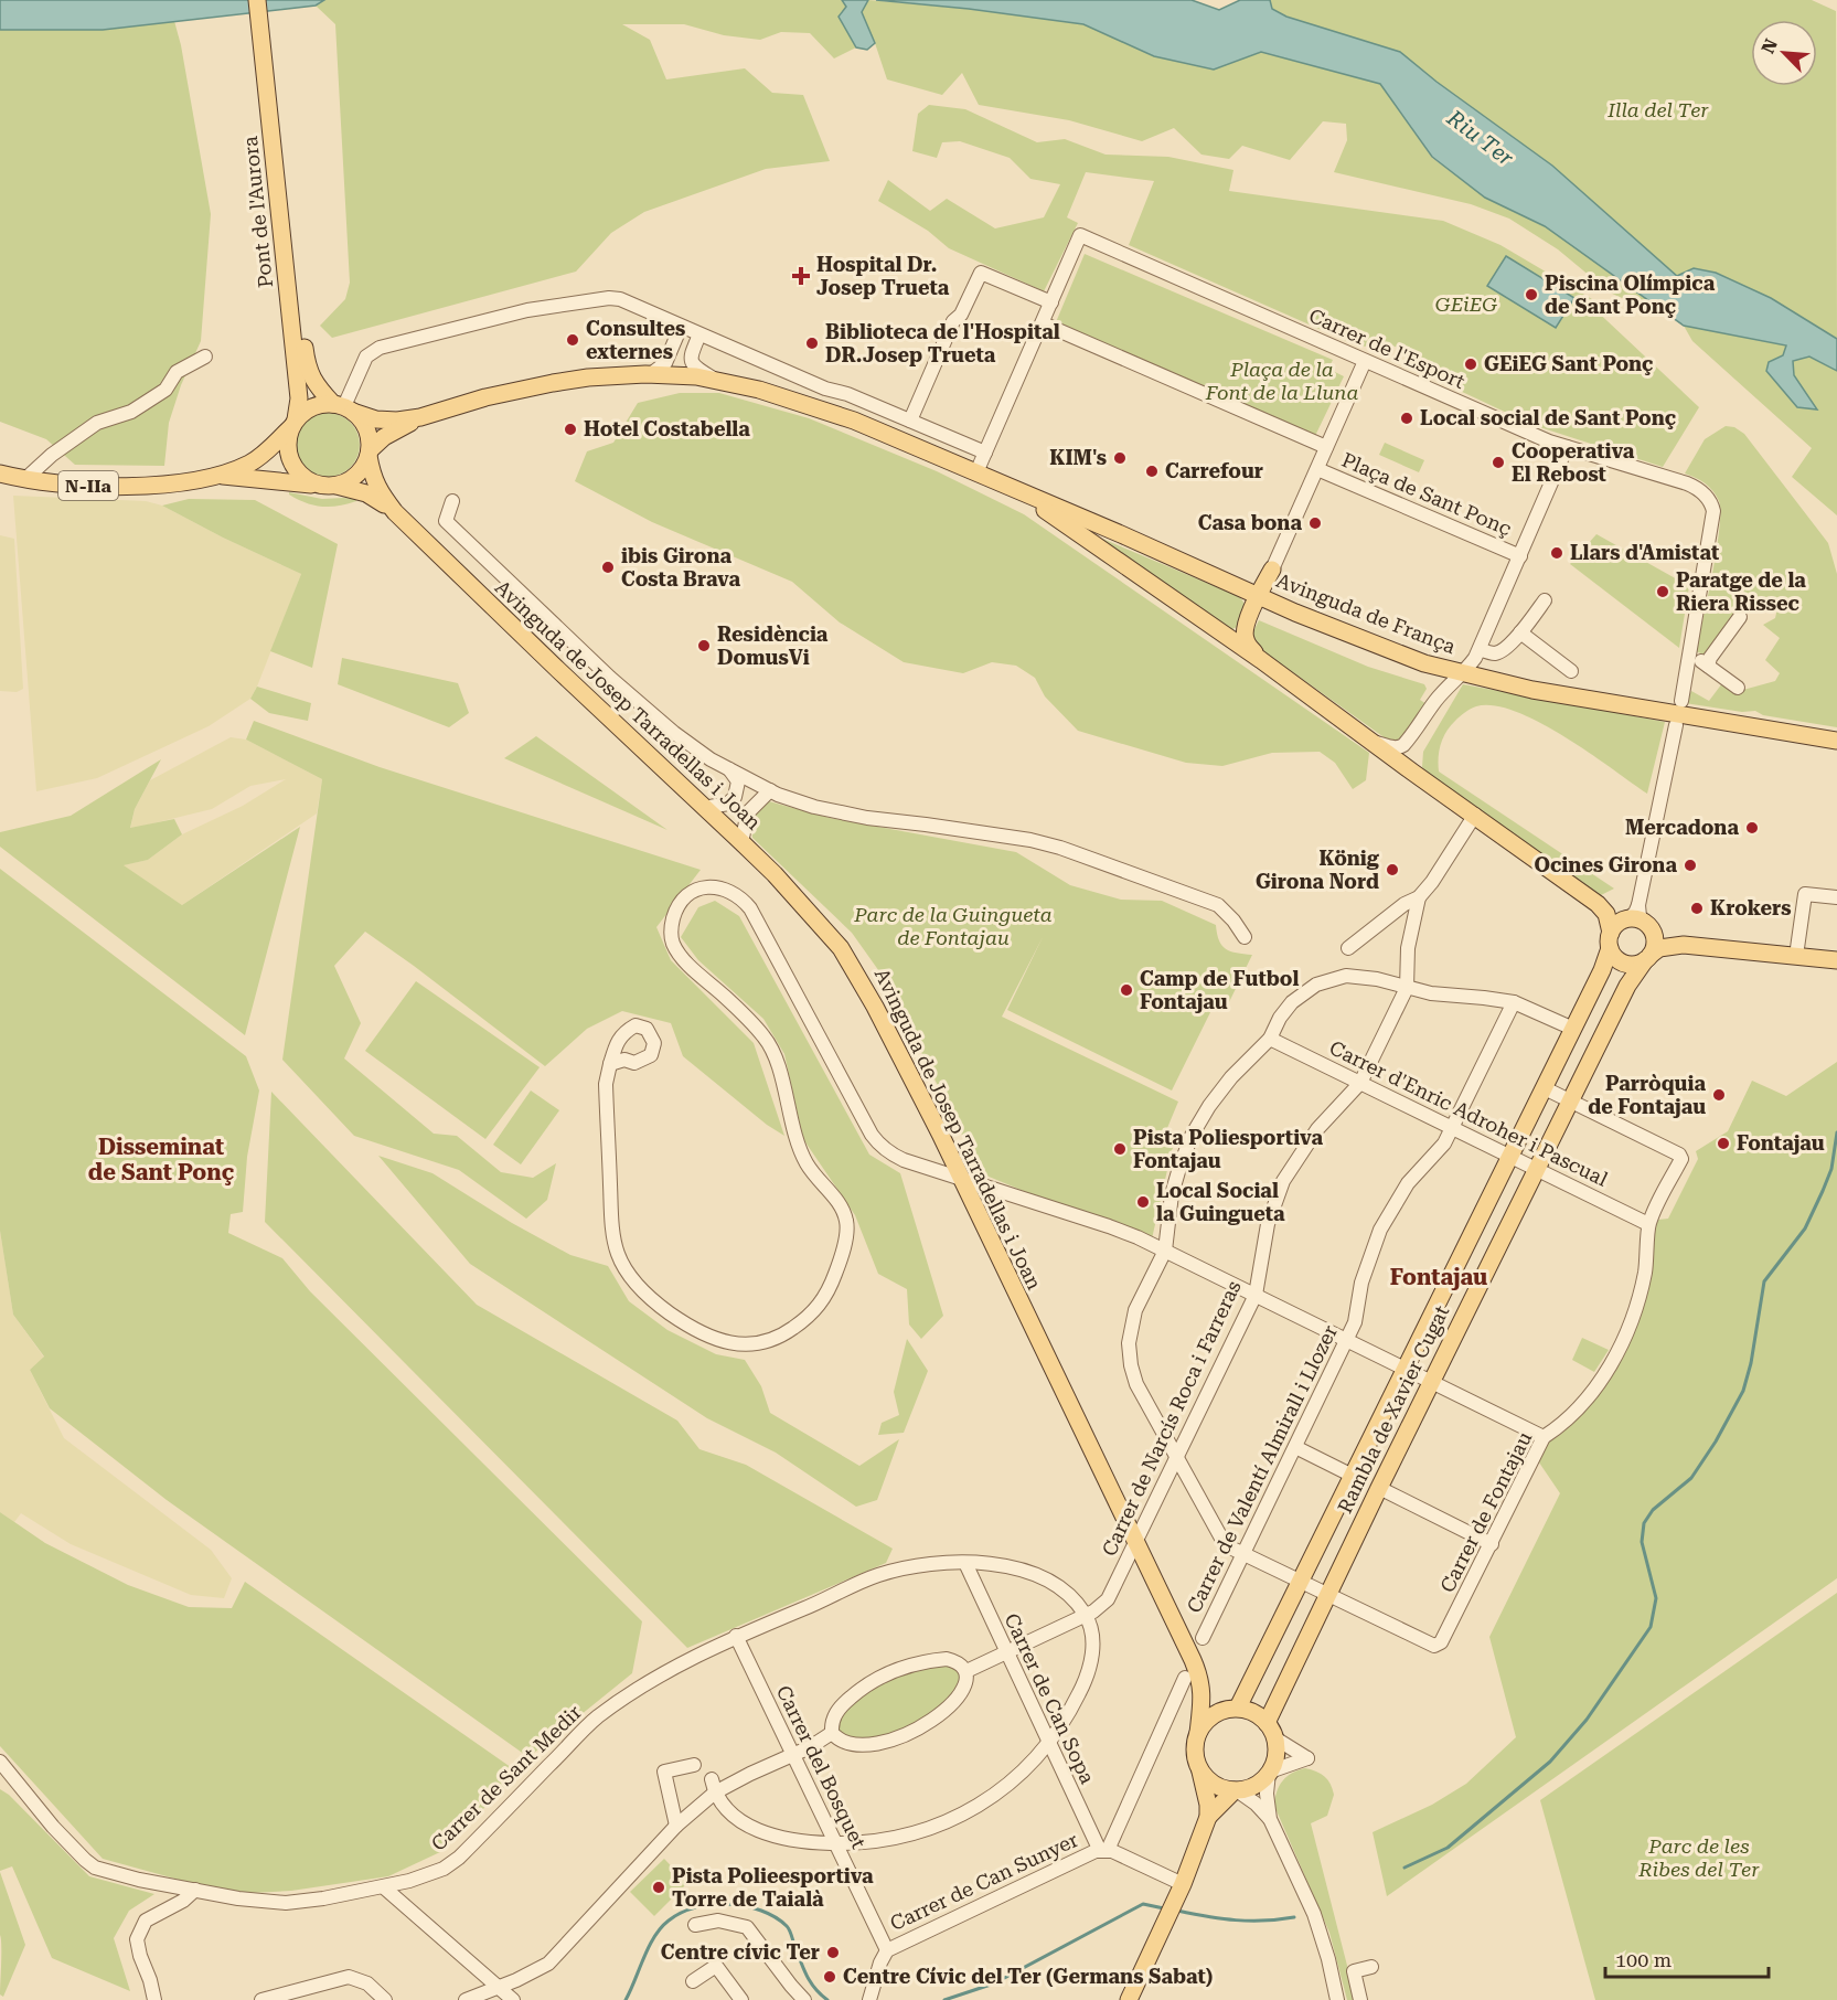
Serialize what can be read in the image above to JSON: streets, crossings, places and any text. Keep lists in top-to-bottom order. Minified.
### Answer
{"streets":{"main road":["Pont de l'Aurora","N-IIa","Avinguda de França","Avinguda de Josep Tarradellas i Joan","Rambla de Xavier Cugat"],"street":["Carrer de l'Esport","Plaça de Sant Ponç","Carrer d'Enric Adroher i Pascual","Carrer de Narcís Roca i Farreras","Carrer de Valentí Almirall i Llozer","Carrer de Fontajau","Carrer de Can Sopa","Carrer del Bosquet","Carrer de Sant Medir","Carrer de Can Sunyer"]},"crossings":[["Pont de l'Aurora","N-IIa"],["Pont de l'Aurora","Avinguda de França"],["Pont de l'Aurora","Avinguda de Josep Tarradellas i Joan"],["N-IIa","Avinguda de França"],["N-IIa","Avinguda de Josep Tarradellas i Joan"],["Avinguda de França","Avinguda de Josep Tarradellas i Joan"],["Avinguda de França","Rambla de Xavier Cugat"],["Avinguda de Josep Tarradellas i Joan","Rambla de Xavier Cugat"],["Avinguda de Josep Tarradellas i Joan","Carrer de Narcís Roca i Farreras"],["Carrer d'Enric Adroher i Pascual","Rambla de Xavier Cugat"],["Carrer d'Enric Adroher i Pascual","Carrer de Narcís Roca i Farreras"],["Carrer d'Enric Adroher i Pascual","Carrer de Valentí Almirall i Llozer"],["Carrer d'Enric Adroher i Pascual","Carrer de Fontajau"],["Rambla de Xavier Cugat","Carrer de Fontajau"],["Carrer de Narcís Roca i Farreras","Carrer de Can Sopa"],["Carrer de Narcís Roca i Farreras","Carrer de Sant Medir"],["Carrer de Can Sopa","Carrer de Sant Medir"],["Carrer de Can Sopa","Carrer de Can Sunyer"],["Carrer del Bosquet","Carrer de Sant Medir"],["Carrer del Bosquet","Carrer de Can Sunyer"]],"districts":["Disseminat de Sant Ponç","Fontajau"],"water":["Riu Ter"],"parks":["Illa del Ter","GEiEG","Plaça de la Font de la Lluna","Parc de la Guingueta de Fontajau","Parc de les Ribes del Ter"],"places":{"health":["Hospital Dr. Josep Trueta"],"other":["Piscina Olímpica de Sant Ponç","Consultes externes","Biblioteca de l'Hospital DR.Josep Trueta","GEiEG Sant Ponç","Local social de Sant Ponç","Hotel Costabella","KIM's","Cooperativa El Rebost","Carrefour","Casa bona","Llars d'Amistat","ibis Girona Costa Brava","Paratge de la Riera Rissec","Residència DomusVi","Mercadona","Ocines Girona","König Girona Nord","Krokers","Camp de Futbol Fontajau","Parròquia de Fontajau","Fontajau","Pista Poliesportiva Fontajau","Local Social la Guingueta","Pista Polieesportiva Torre de Taialà","Centre cívic Ter","Centre Cívic del Ter (Germans Sabat)"]},"scale_bar":"100 m","north":"top left"}
